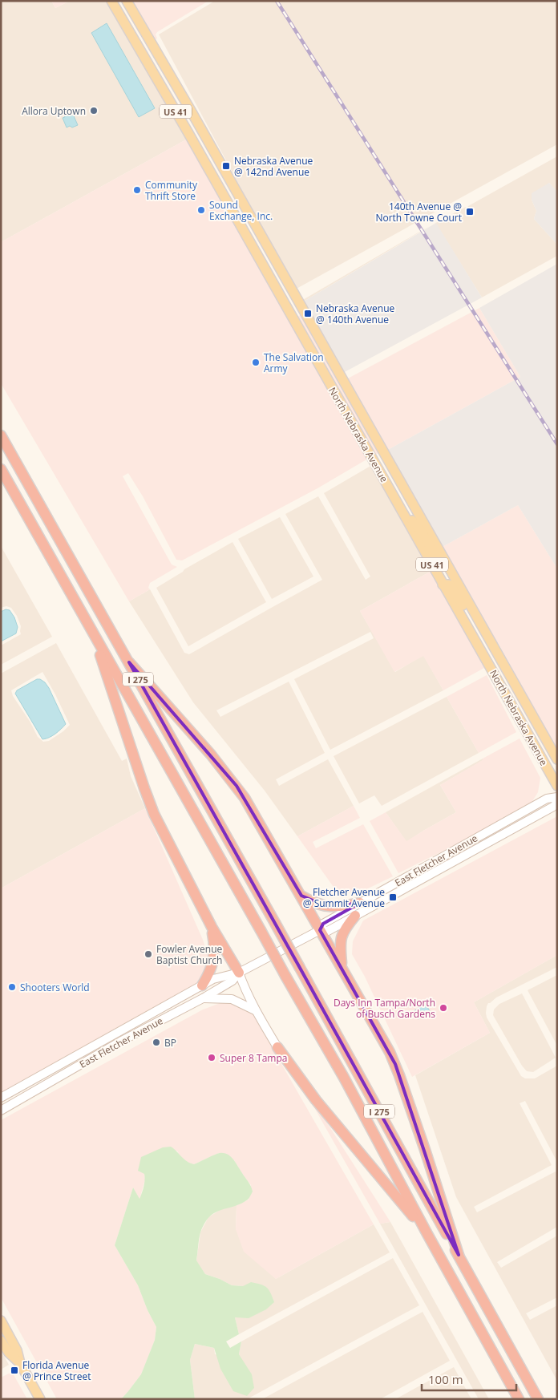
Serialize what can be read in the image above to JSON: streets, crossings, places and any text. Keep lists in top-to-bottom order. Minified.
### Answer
{"streets":{"highway":["I 275"],"main road":["US 41","North Nebraska Avenue","East Fletcher Avenue"]},"places":{"other":["Allora Uptown","Community Thrift Store","Sound Exchange, Inc.","The Salvation Army","Fowler Avenue Baptist Church","Shooters World","Days Inn Tampa/North of Busch Gardens","BP","Super 8 Tampa"],"transit":["Nebraska Avenue @ 142nd Avenue","140th Avenue @ North Towne Court","Nebraska Avenue @ 140th Avenue","Fletcher Avenue @ Summit Avenue","Florida Avenue @ Prince Street"]},"scale_bar":"100 m"}
